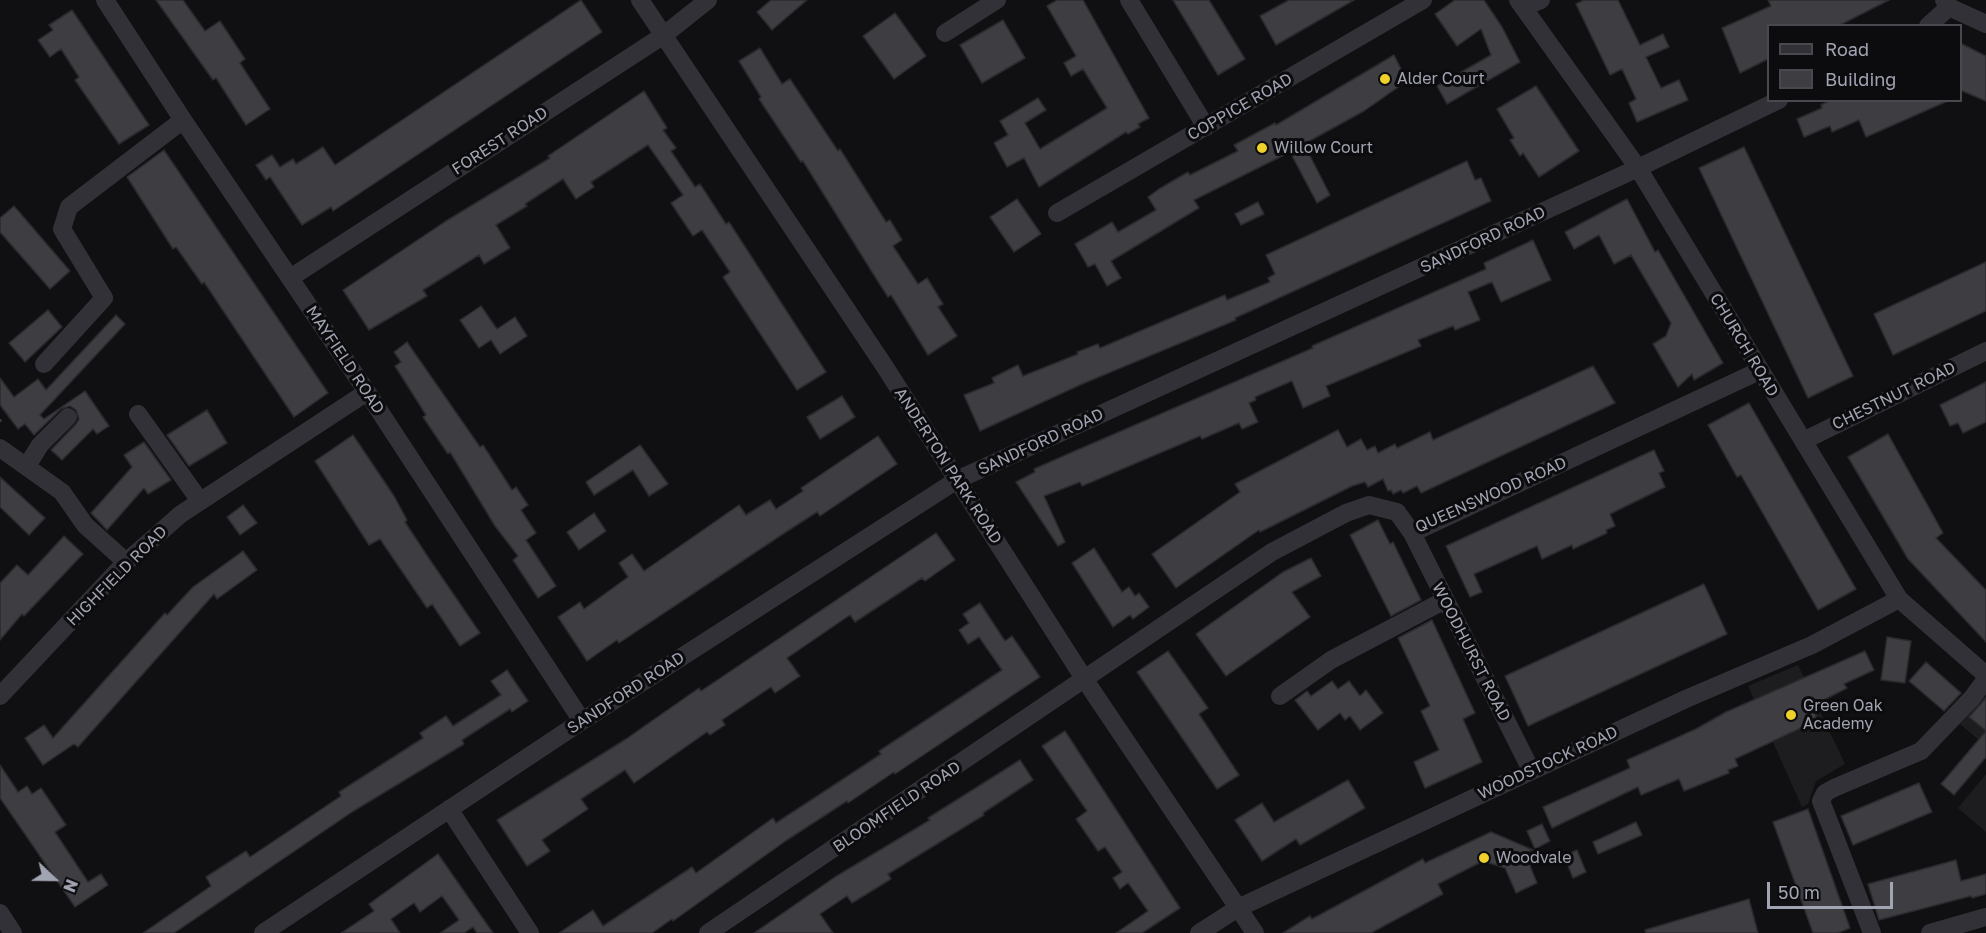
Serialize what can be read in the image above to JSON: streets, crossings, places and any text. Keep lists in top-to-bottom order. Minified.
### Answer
{"streets":{"street":["COPPICE ROAD","FOREST ROAD","SANDFORD ROAD","CHURCH ROAD","MAYFIELD ROAD","CHESTNUT ROAD","ANDERTON PARK ROAD","QUEENSWOOD ROAD","HIGHFIELD ROAD","WOODHURST ROAD","WOODSTOCK ROAD","BLOOMFIELD ROAD"]},"crossings":[["FOREST ROAD","MAYFIELD ROAD"],["FOREST ROAD","ANDERTON PARK ROAD"],["SANDFORD ROAD","CHURCH ROAD"],["SANDFORD ROAD","MAYFIELD ROAD"],["SANDFORD ROAD","ANDERTON PARK ROAD"],["CHURCH ROAD","CHESTNUT ROAD"],["CHURCH ROAD","QUEENSWOOD ROAD"],["CHURCH ROAD","WOODSTOCK ROAD"],["MAYFIELD ROAD","HIGHFIELD ROAD"],["ANDERTON PARK ROAD","QUEENSWOOD ROAD"],["ANDERTON PARK ROAD","WOODSTOCK ROAD"],["ANDERTON PARK ROAD","BLOOMFIELD ROAD"],["QUEENSWOOD ROAD","WOODHURST ROAD"],["QUEENSWOOD ROAD","BLOOMFIELD ROAD"],["WOODHURST ROAD","WOODSTOCK ROAD"]],"places":["Alder Court","Willow Court","Green Oak Academy","Woodvale"],"legend":["Road","Building"],"scale_bar":"50 m","north":"right"}
